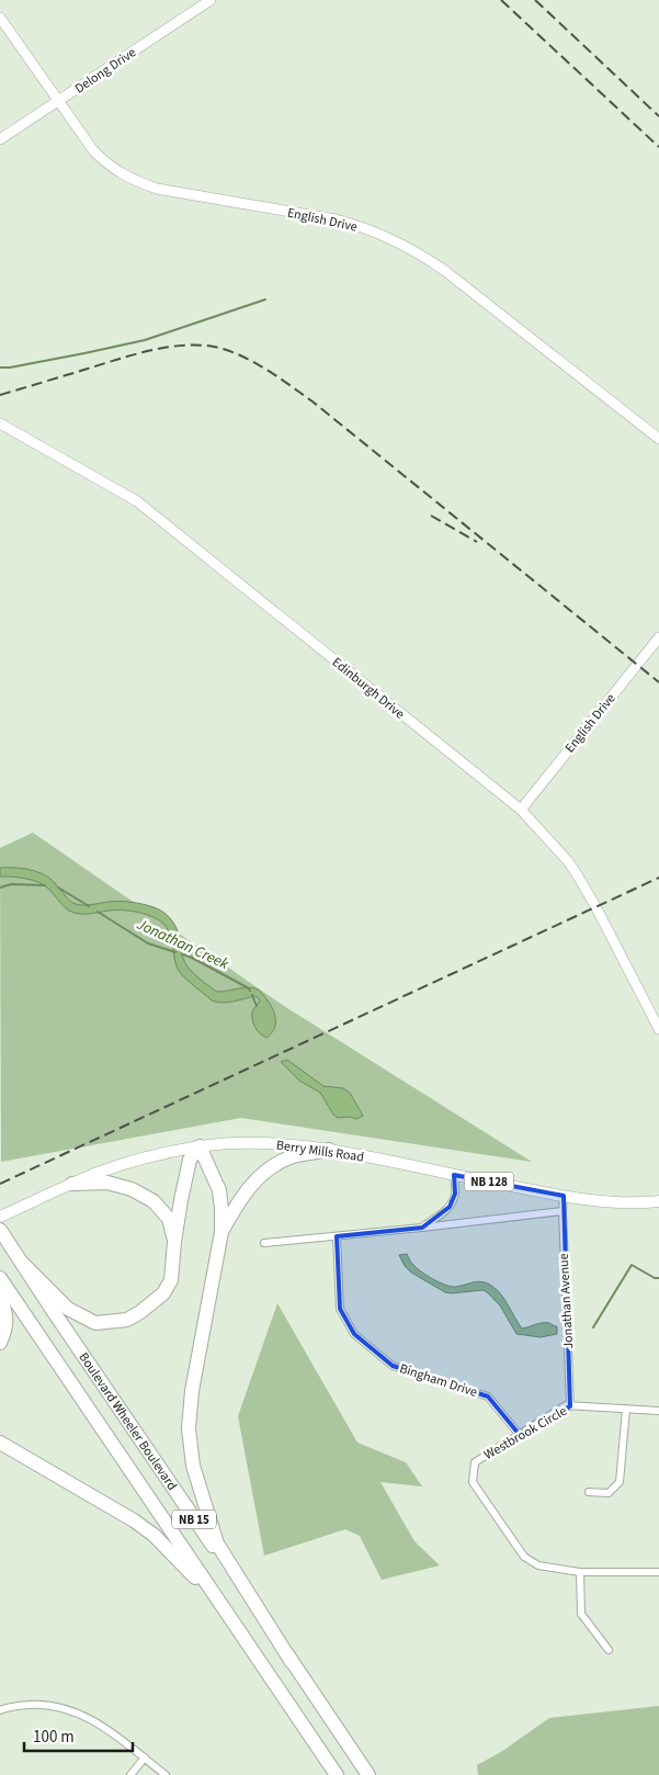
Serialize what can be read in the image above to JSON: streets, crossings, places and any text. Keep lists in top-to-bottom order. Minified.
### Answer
{"streets":{"highway":["Boulevard Wheeler Boulevard","NB 15"],"main road":["Berry Mills Road","NB 128"],"street":["Delong Drive","English Drive","Edinburgh Drive","Jonathan Avenue","Bingham Drive","Westbrook Circle"]},"crossings":[["Delong Drive","English Drive"],["English Drive","Edinburgh Drive"],["Berry Mills Road","Jonathan Avenue"],["Jonathan Avenue","Westbrook Circle"],["Bingham Drive","Westbrook Circle"]],"water":["Jonathan Creek"],"scale_bar":"100 m"}
